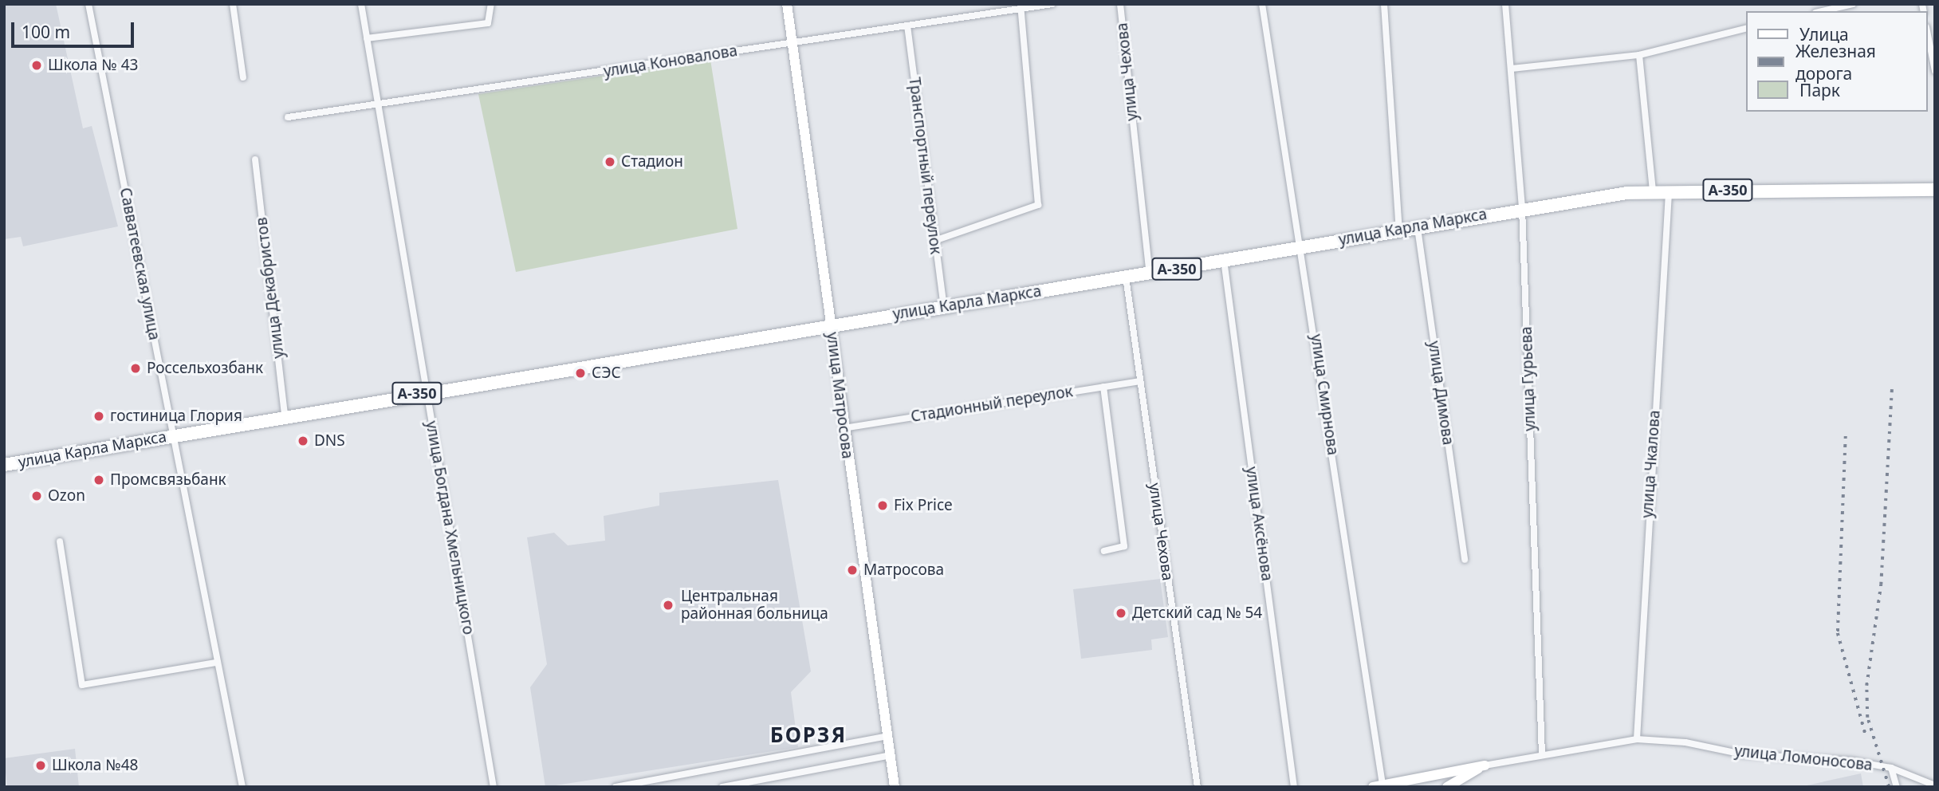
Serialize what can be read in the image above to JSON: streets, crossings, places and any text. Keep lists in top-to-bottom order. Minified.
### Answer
{"streets":{"highway":["А-350","улица Карла Маркса"],"street":["улица Коновалова","улица Чехова","Транспортный переулок","Савватеевская улица","улица Декабристов","улица Гурьева","улица Димова","улица Смирнова","улица Матросова","Стадионный переулок","улица Чкалова","улица Аксёнова","улица Богдана Хмельницкого","улица Ломоносова"]},"crossings":[["улица Коновалова","Транспортный переулок"],["улица Коновалова","улица Матросова"],["улица Коновалова","улица Богдана Хмельницкого"],["улица Чехова","улица Карла Маркса"],["улица Чехова","Стадионный переулок"],["Транспортный переулок","улица Карла Маркса"],["улица Карла Маркса","Савватеевская улица"],["улица Карла Маркса","улица Декабристов"],["улица Карла Маркса","улица Гурьева"],["улица Карла Маркса","улица Димова"],["улица Карла Маркса","улица Смирнова"],["улица Карла Маркса","улица Матросова"],["улица Карла Маркса","улица Чкалова"],["улица Карла Маркса","улица Аксёнова"],["улица Карла Маркса","улица Богдана Хмельницкого"],["улица Гурьева","улица Ломоносова"],["улица Смирнова","улица Ломоносова"],["улица Матросова","Стадионный переулок"],["улица Чкалова","улица Ломоносова"]],"districts":["БОРЗЯ"],"places":["Школа № 43","Стадион","Россельхозбанк","СЭС","гостиница Глория","DNS","Промсвязьбанк","Ozon","Fix Price","Матросова","Центральная районная больница","Детский сад № 54","Школа №48"],"legend":["Улица","Железная дорога","Парк"],"scale_bar":"100 m"}
